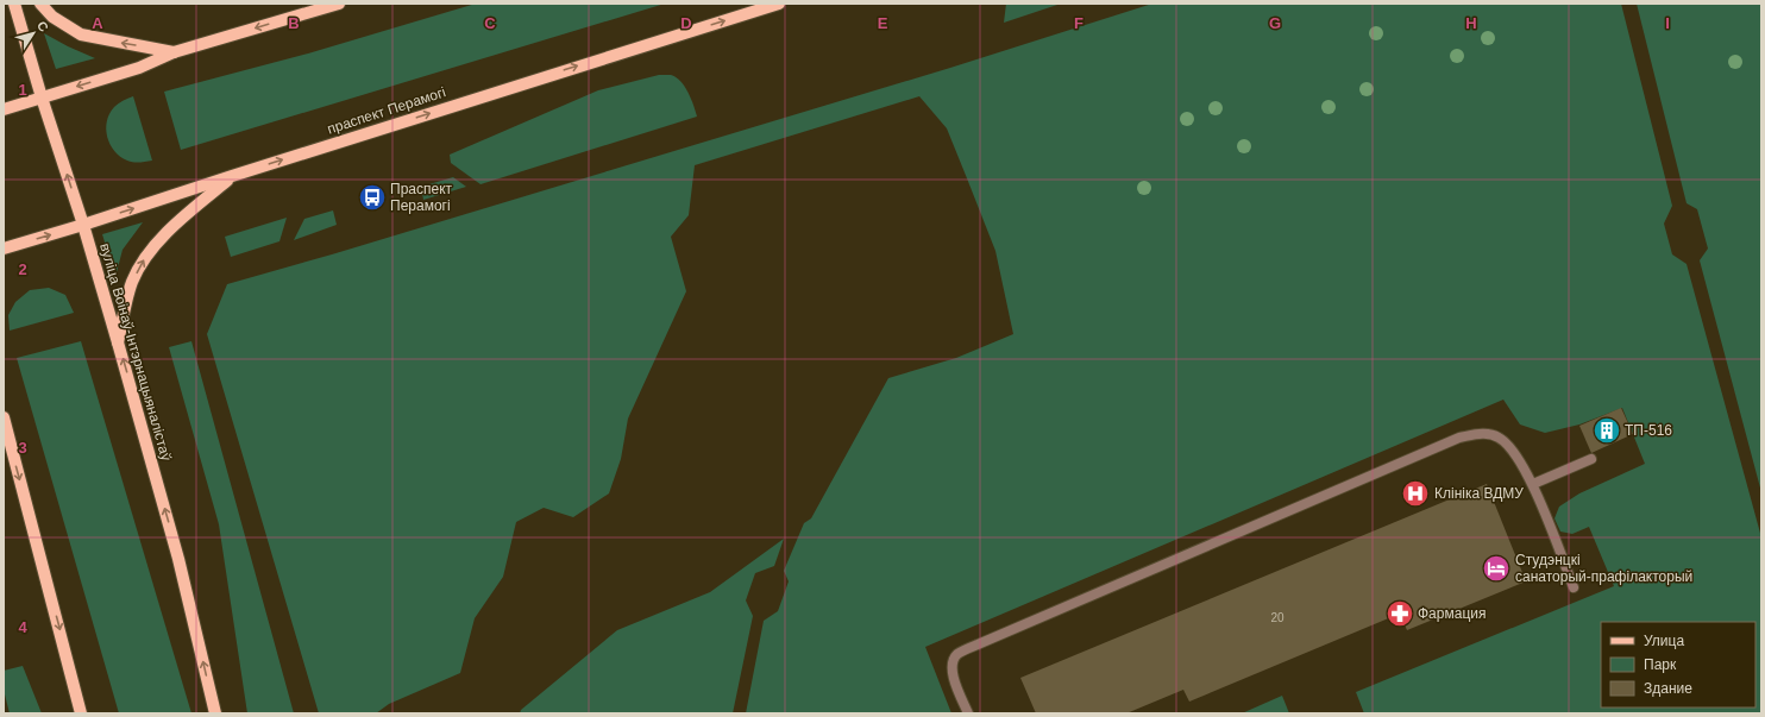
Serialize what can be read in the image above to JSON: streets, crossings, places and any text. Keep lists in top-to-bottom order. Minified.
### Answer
{"streets":{"main road":["праспект Перамогі","вуліца Воінаў-Інтэрнацыяналістаў"]},"crossings":[["праспект Перамогі","вуліца Воінаў-Інтэрнацыяналістаў"]],"one_way":["праспект Перамогі","вуліца Воінаў-Інтэрнацыяналістаў"],"places":{"bus stop":["Праспект Перамогі"],"building":["ТП-516"],"hospital":["Клініка ВДМУ"],"hotel":["Студэнцкі санаторый-прафілакторый"],"pharmacy":["Фармация"]},"house_numbers":["20"],"legend":["Улица","Парк","Здание"],"north":"top right","grid":{"columns":["A","B","C","D","E","F","G","H","I"],"rows":["1","2","3","4"]}}
